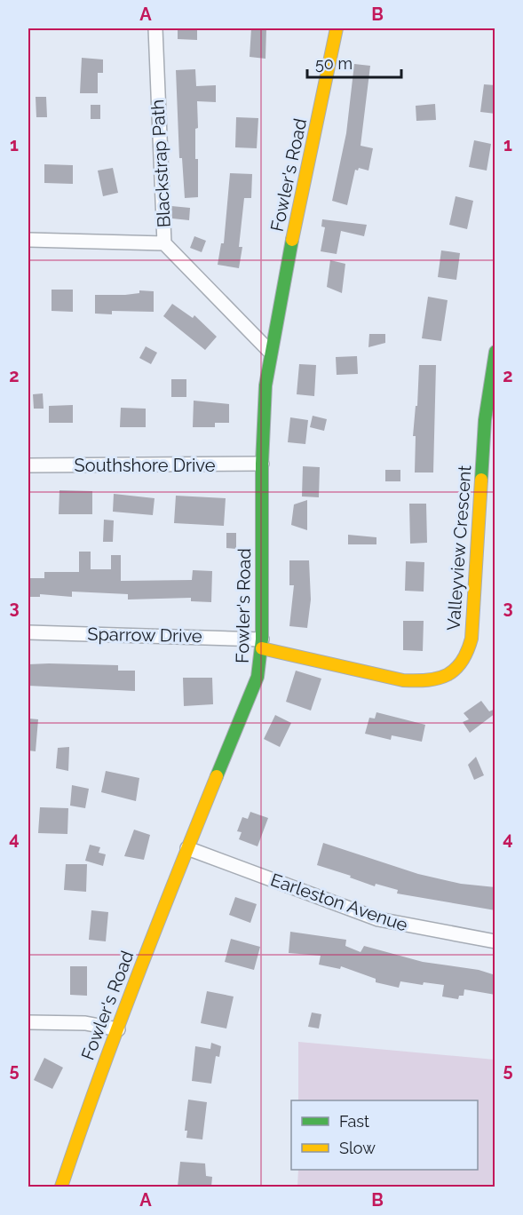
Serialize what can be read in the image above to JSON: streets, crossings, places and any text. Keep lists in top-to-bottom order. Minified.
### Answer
{"streets":{"street":["Blackstrap Path","Fowler's Road","Southshore Drive","Valleyview Crescent","Sparrow Drive","Earleston Avenue"]},"crossings":[["Blackstrap Path","Fowler's Road"],["Fowler's Road","Southshore Drive"],["Fowler's Road","Valleyview Crescent"],["Fowler's Road","Sparrow Drive"],["Fowler's Road","Earleston Avenue"],["Valleyview Crescent","Sparrow Drive"]],"legend":["Fast","Slow"],"scale_bar":"50 m","grid":{"columns":["A","B"],"rows":["1","2","3","4","5"]}}
